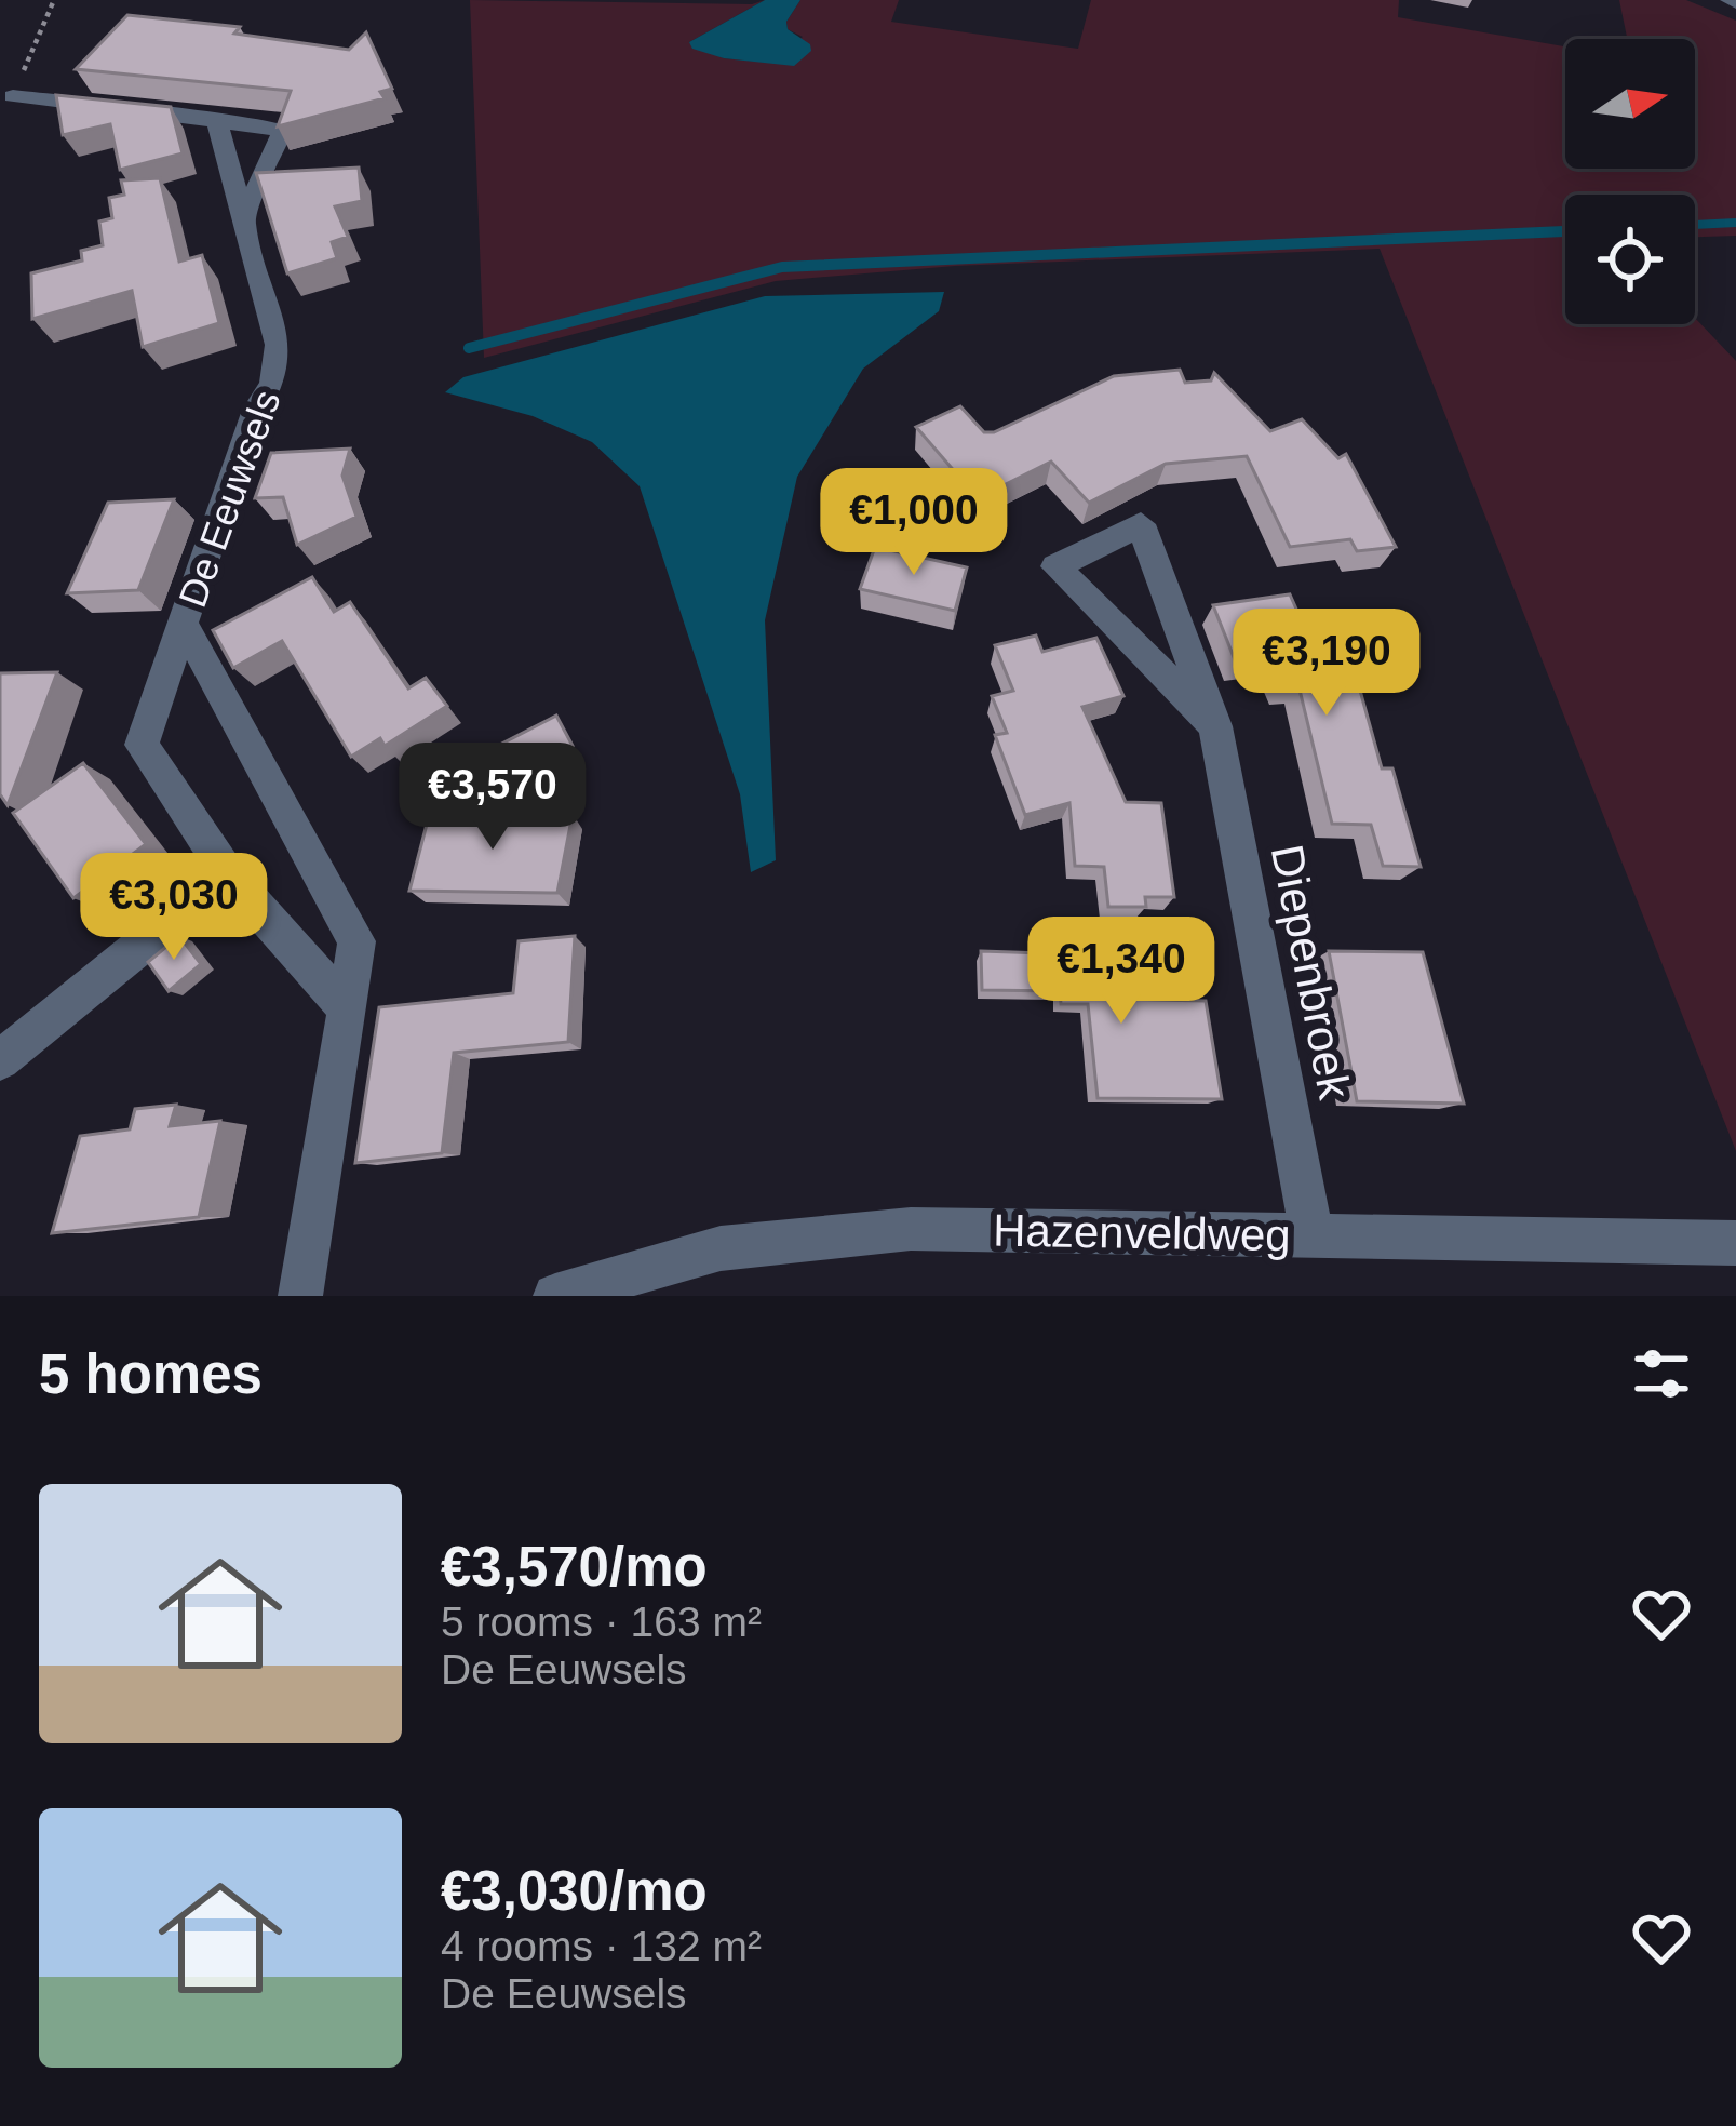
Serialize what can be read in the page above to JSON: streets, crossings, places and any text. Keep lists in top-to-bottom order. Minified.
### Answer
{"streets":{"street":["De Eeuwsels","Diepenbroek","Hazenveldweg"]},"crossings":[["Diepenbroek","Hazenveldweg"]],"north":"right","page":{"price":["€1,000","€3,190","€3,570","€3,030","€1,340"],"heading":"5 homes","list":[{"name":"€3,570/mo","note":"5 rooms · 163 m² · De Eeuwsels"},{"name":"€3,030/mo","note":"4 rooms · 132 m² · De Eeuwsels"}]}}
